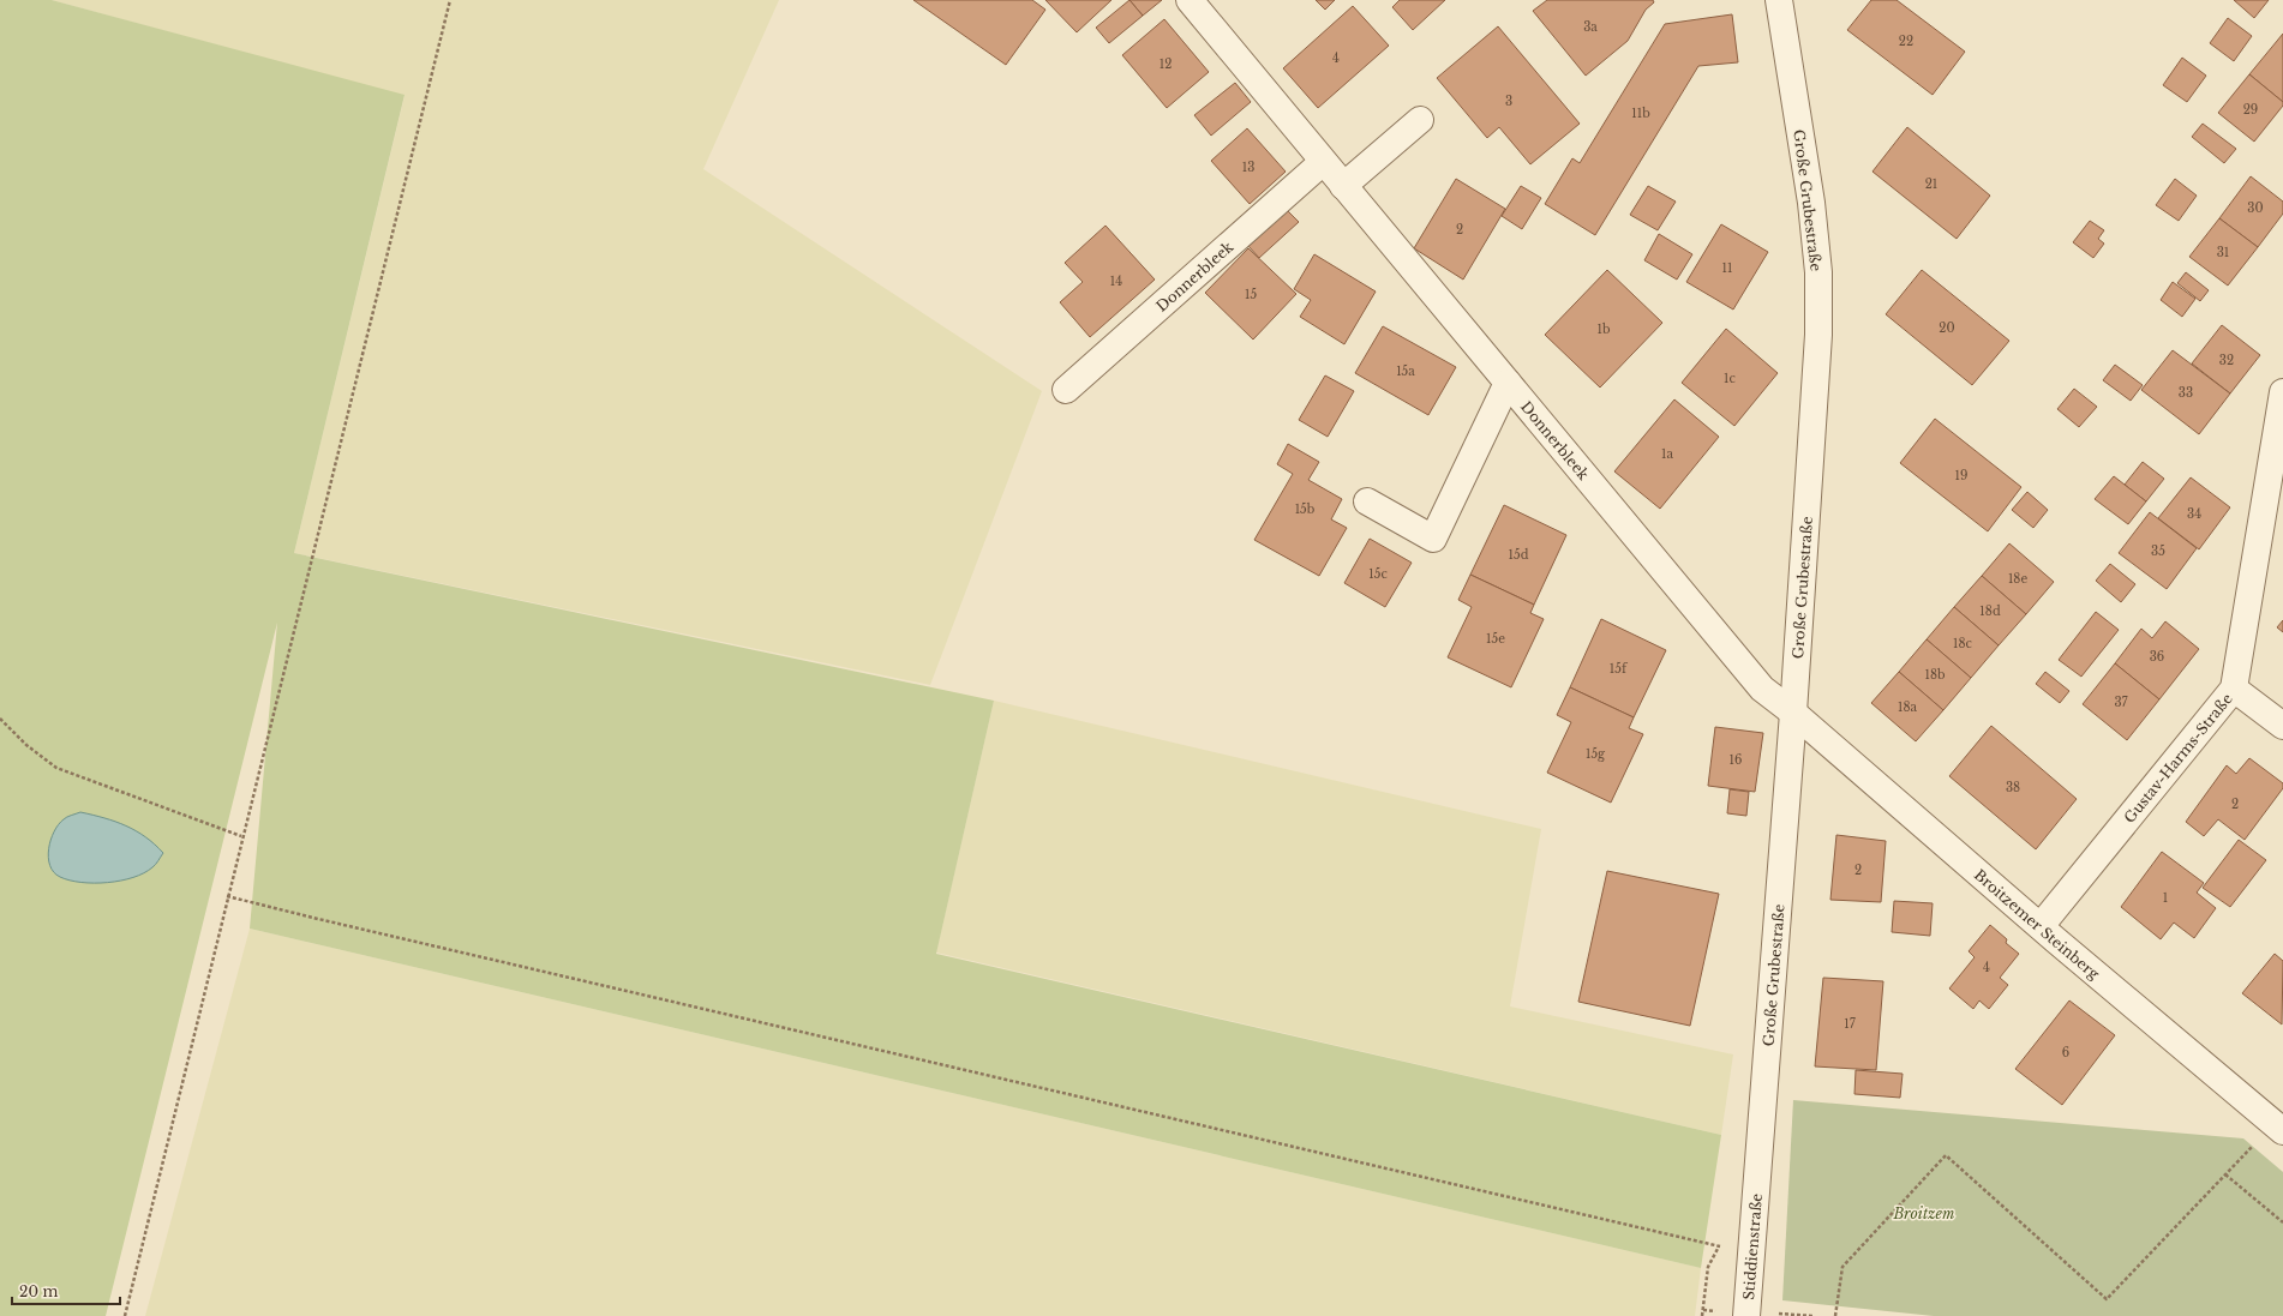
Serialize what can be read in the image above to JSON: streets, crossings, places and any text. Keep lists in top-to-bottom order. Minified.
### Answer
{"streets":{"street":["Große Grubestraße","Donnerbleek","Gustav-Harms-Straße","Broitzemer Steinberg","Stiddienstraße"]},"crossings":[["Große Grubestraße","Donnerbleek"],["Große Grubestraße","Broitzemer Steinberg"],["Große Grubestraße","Stiddienstraße"],["Donnerbleek","Broitzemer Steinberg"],["Gustav-Harms-Straße","Broitzemer Steinberg"]],"parks":["Broitzem"],"house_numbers":["3a","22","4","12","3","29","11b","13","21","30","2","31","11","14","15","20","1b","32","15a","1c","33","1a","19","15b","34","35","15d","15c","18e","18d","15e","18c","36","15f","18b","37","18a","15g","16","38","2","2","1","4","17","6"],"scale_bar":"20 m"}
